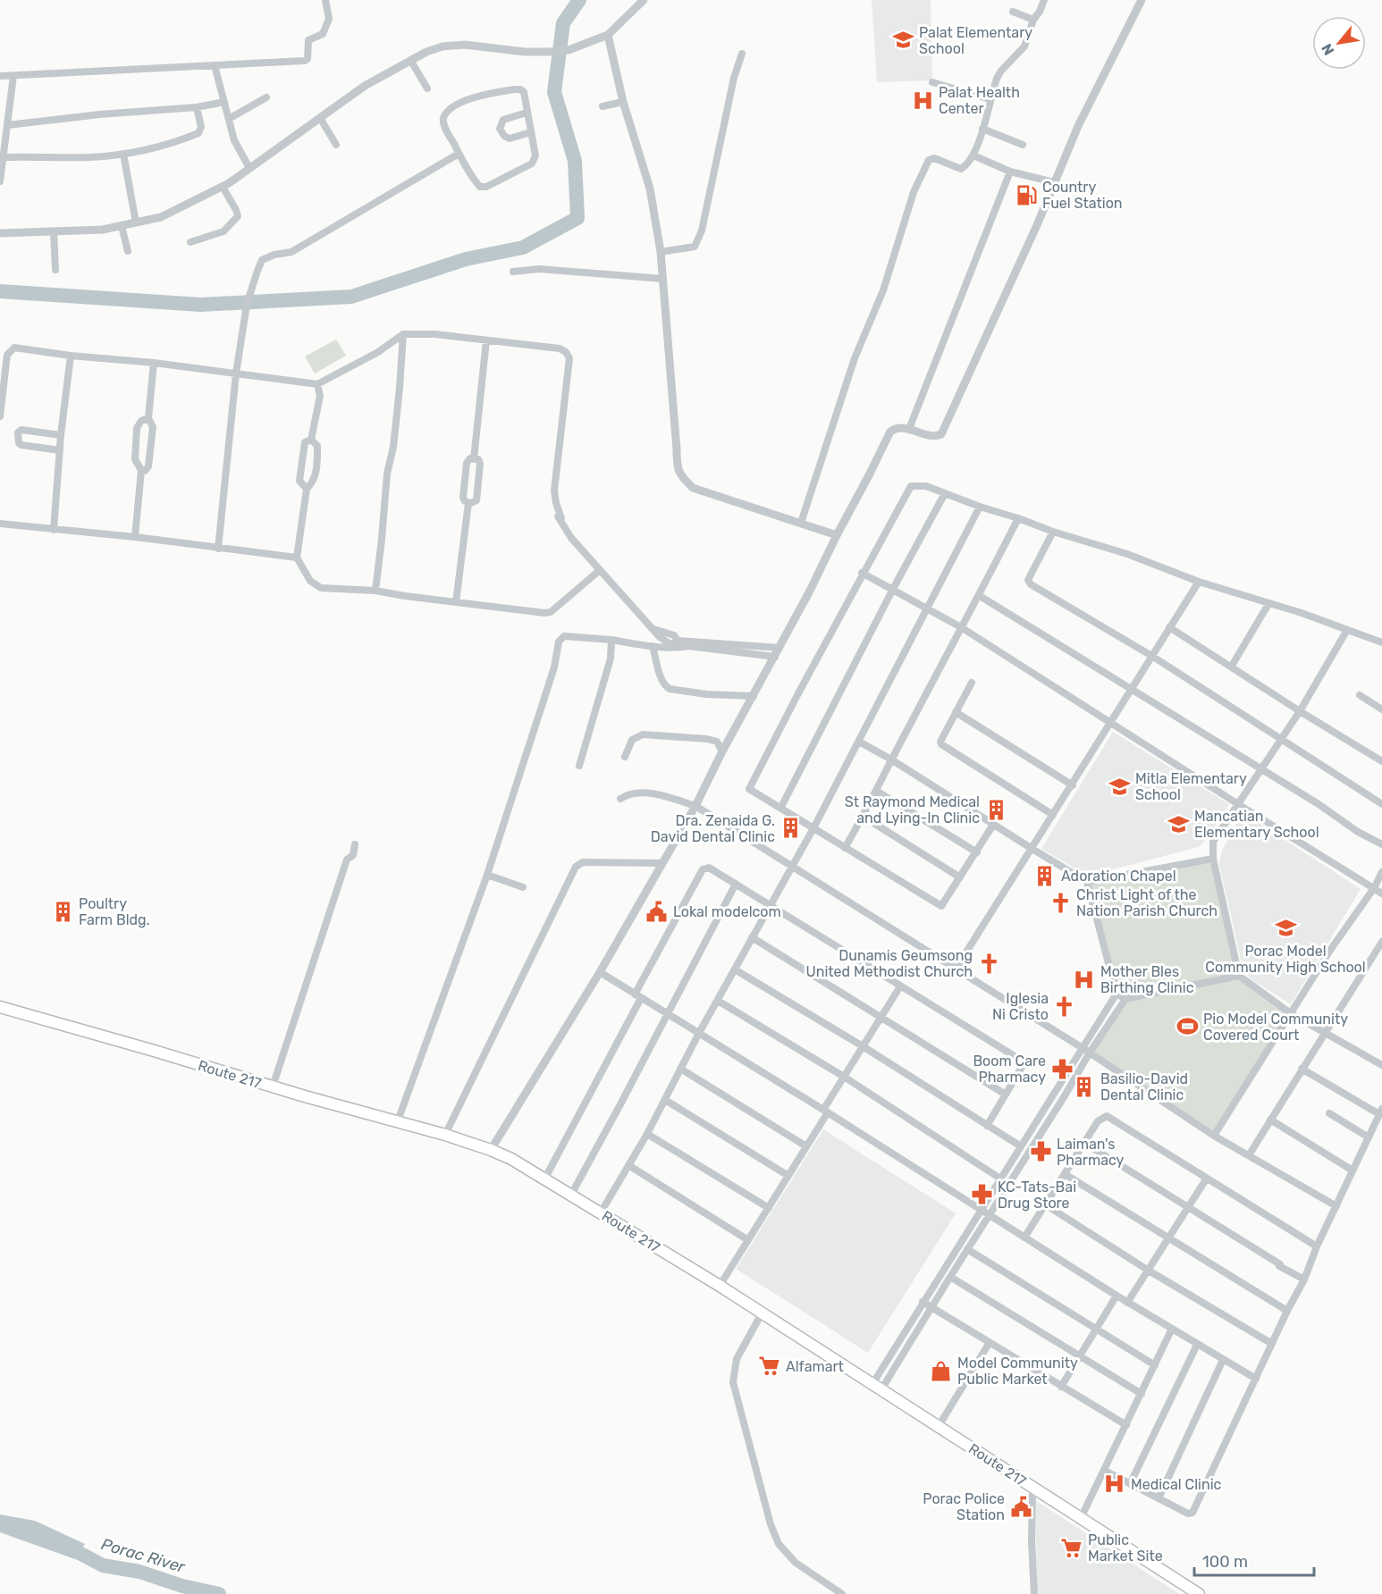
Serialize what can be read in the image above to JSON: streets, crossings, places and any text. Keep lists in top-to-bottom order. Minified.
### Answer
{"streets":{"main road":["Route 217"]},"water":["Porac River"],"places":{"school or university":["Palat Elementary School","Mitla Elementary School","Mancatian Elementary School","Porac Model Community High School"],"hospital":["Palat Health Center","Mother Bles Birthing Clinic","Medical Clinic"],"fuel station":["Country Fuel Station"],"building":["St Raymond Medical and Lying-In Clinic","Dra. Zenaida G. David Dental Clinic","Adoration Chapel","Poultry Farm Bldg.","Basilio-David Dental Clinic"],"church":["Christ Light of the Nation Parish Church","Dunamis Geumsong United Methodist Church","Iglesia Ni Cristo"],"public building":["Lokal modelcom","Porac Police Station"],"sports":["Pio Model Community Covered Court"],"pharmacy":["Boom Care Pharmacy","Laiman's Pharmacy","KC-Tats-Bai Drug Store"],"supermarket":["Alfamart","Public Market Site"],"shop":["Model Community Public Market"]},"scale_bar":"100 m","north":"bottom left"}
